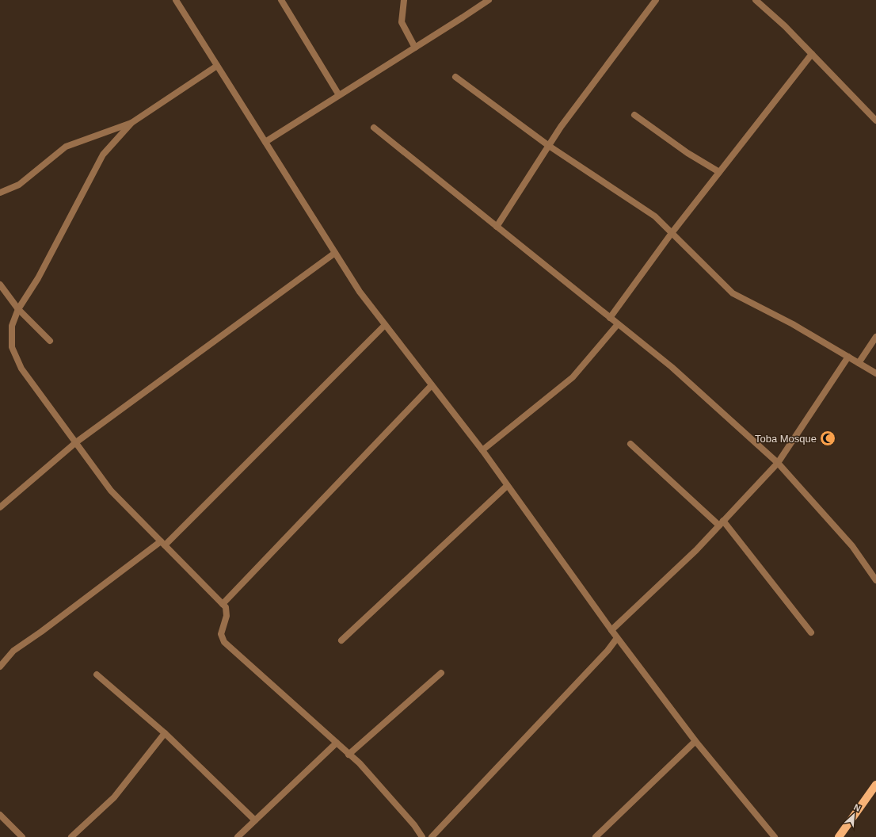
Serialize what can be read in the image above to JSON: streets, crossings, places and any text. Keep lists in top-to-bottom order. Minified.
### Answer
{"places":{"mosque":["Toba Mosque"]},"north":"top right"}
